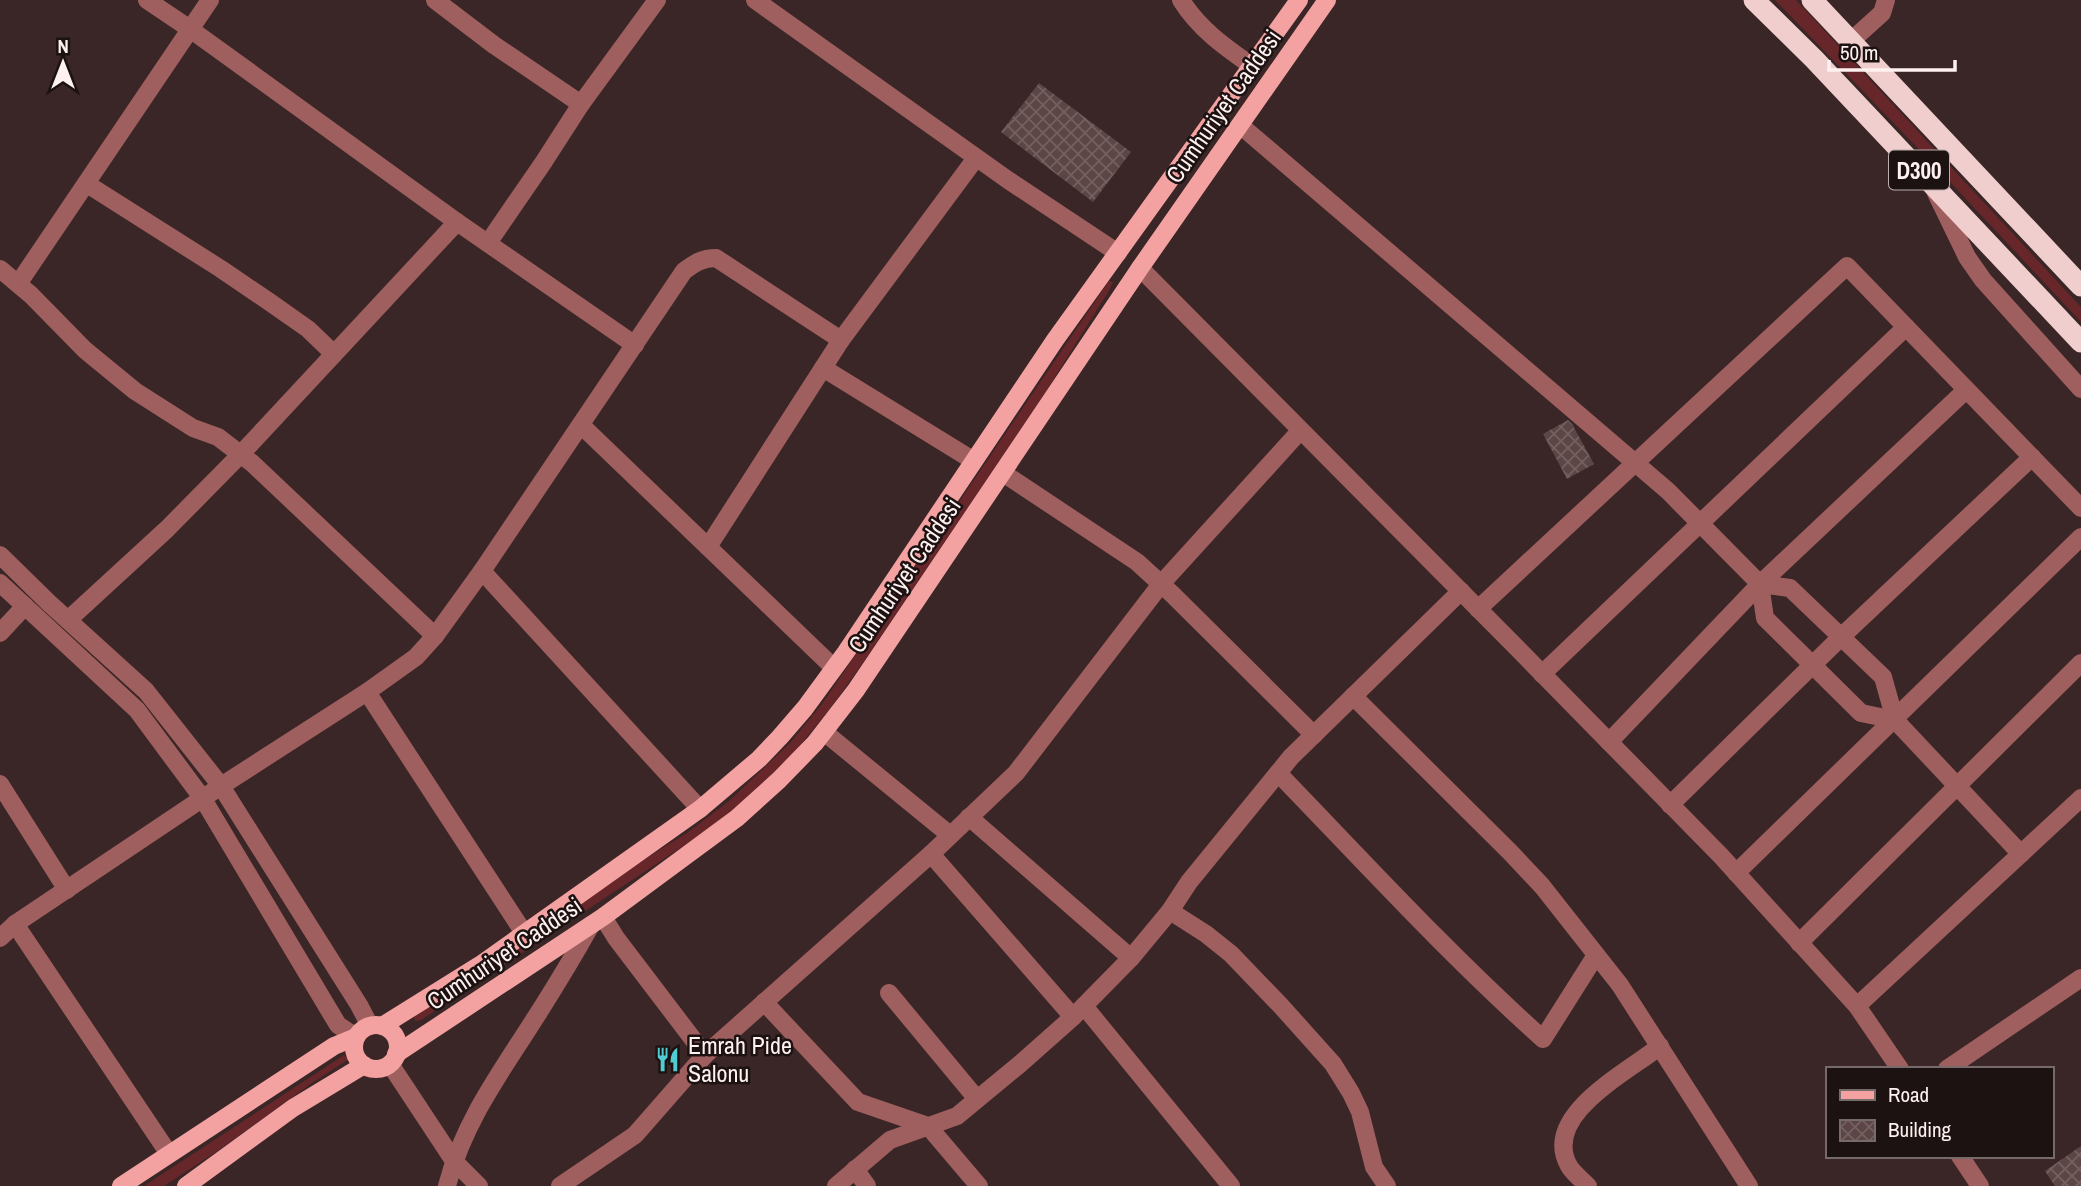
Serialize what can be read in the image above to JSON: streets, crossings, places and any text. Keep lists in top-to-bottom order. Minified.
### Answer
{"streets":{"highway":["D300"],"main road":["Cumhuriyet Caddesi"]},"places":{"restaurant":["Emrah Pide Salonu"]},"legend":["Road","Building"],"scale_bar":"50 m","north":"top"}
